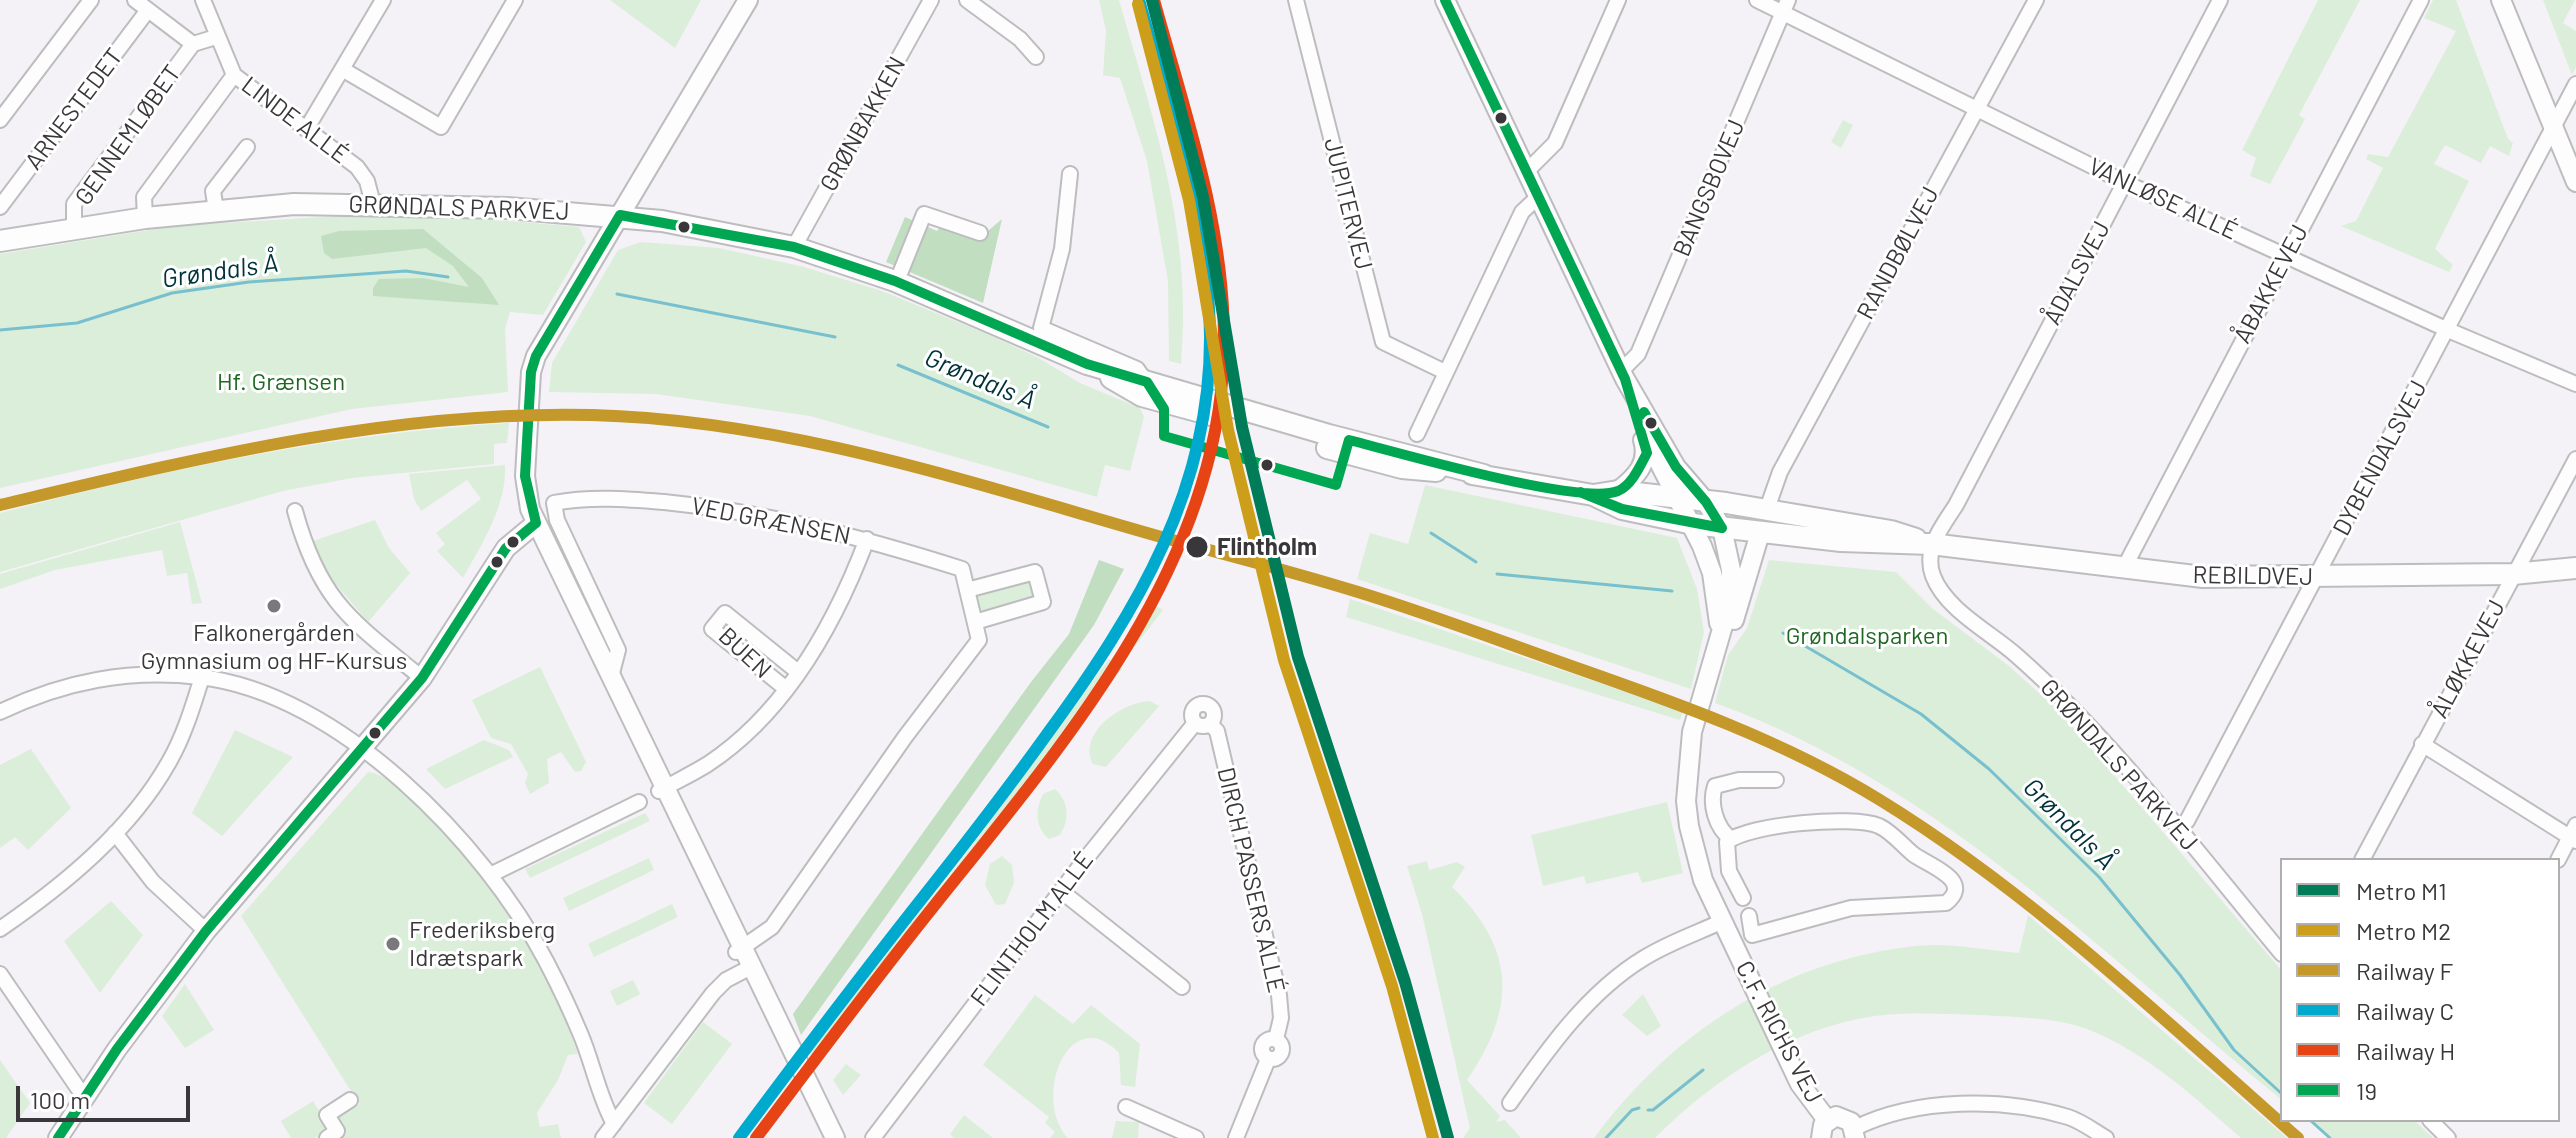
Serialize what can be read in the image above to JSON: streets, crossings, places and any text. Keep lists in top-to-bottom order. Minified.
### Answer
{"streets":{"main road":["GRØNDALS PARKVEJ","REBILDVEJ"],"street":["ARNESTEDET","LINDE ALLÉ","GRØNBAKKEN","GENNEMLØBET","BANGSBOVEJ","VANLØSE ALLÉ","JUPITERVEJ","RANDBØLVEJ","ÅDALSVEJ","ÅBAKKEVEJ","DYBENDALSVEJ","VED GRÆNSEN","BUEN","ÅLØKKEVEJ","DIRCH PASSERS ALLÉ","FLINTHOLM ALLÉ","C.F. RICHS VEJ"]},"crossings":[["LINDE ALLÉ","GRØNDALS PARKVEJ"],["GRØNBAKKEN","GRØNDALS PARKVEJ"],["GENNEMLØBET","GRØNDALS PARKVEJ"],["BANGSBOVEJ","VANLØSE ALLÉ"],["BANGSBOVEJ","C.F. RICHS VEJ"],["VANLØSE ALLÉ","RANDBØLVEJ"],["VANLØSE ALLÉ","ÅDALSVEJ"],["VANLØSE ALLÉ","ÅBAKKEVEJ"],["VANLØSE ALLÉ","DYBENDALSVEJ"],["GRØNDALS PARKVEJ","RANDBØLVEJ"],["GRØNDALS PARKVEJ","ÅDALSVEJ"],["GRØNDALS PARKVEJ","DYBENDALSVEJ"],["GRØNDALS PARKVEJ","REBILDVEJ"],["GRØNDALS PARKVEJ","C.F. RICHS VEJ"],["ÅDALSVEJ","REBILDVEJ"],["ÅBAKKEVEJ","REBILDVEJ"],["DYBENDALSVEJ","REBILDVEJ"],["VED GRÆNSEN","BUEN"],["REBILDVEJ","ÅLØKKEVEJ"],["DIRCH PASSERS ALLÉ","FLINTHOLM ALLÉ"]],"water":["Grøndals Å"],"parks":["Hf. Grænsen","Grøndalsparken"],"places":["Flintholm","Falkonergården Gymnasium og HF-Kursus","Frederiksberg Idrætspark"],"lines":["metro line M1","rail line C","rail line H","transit line 19","metro line M2","rail line F"],"legend":["Metro M1","Metro M2","Railway F","Railway C","Railway H","19"],"scale_bar":"100 m"}
